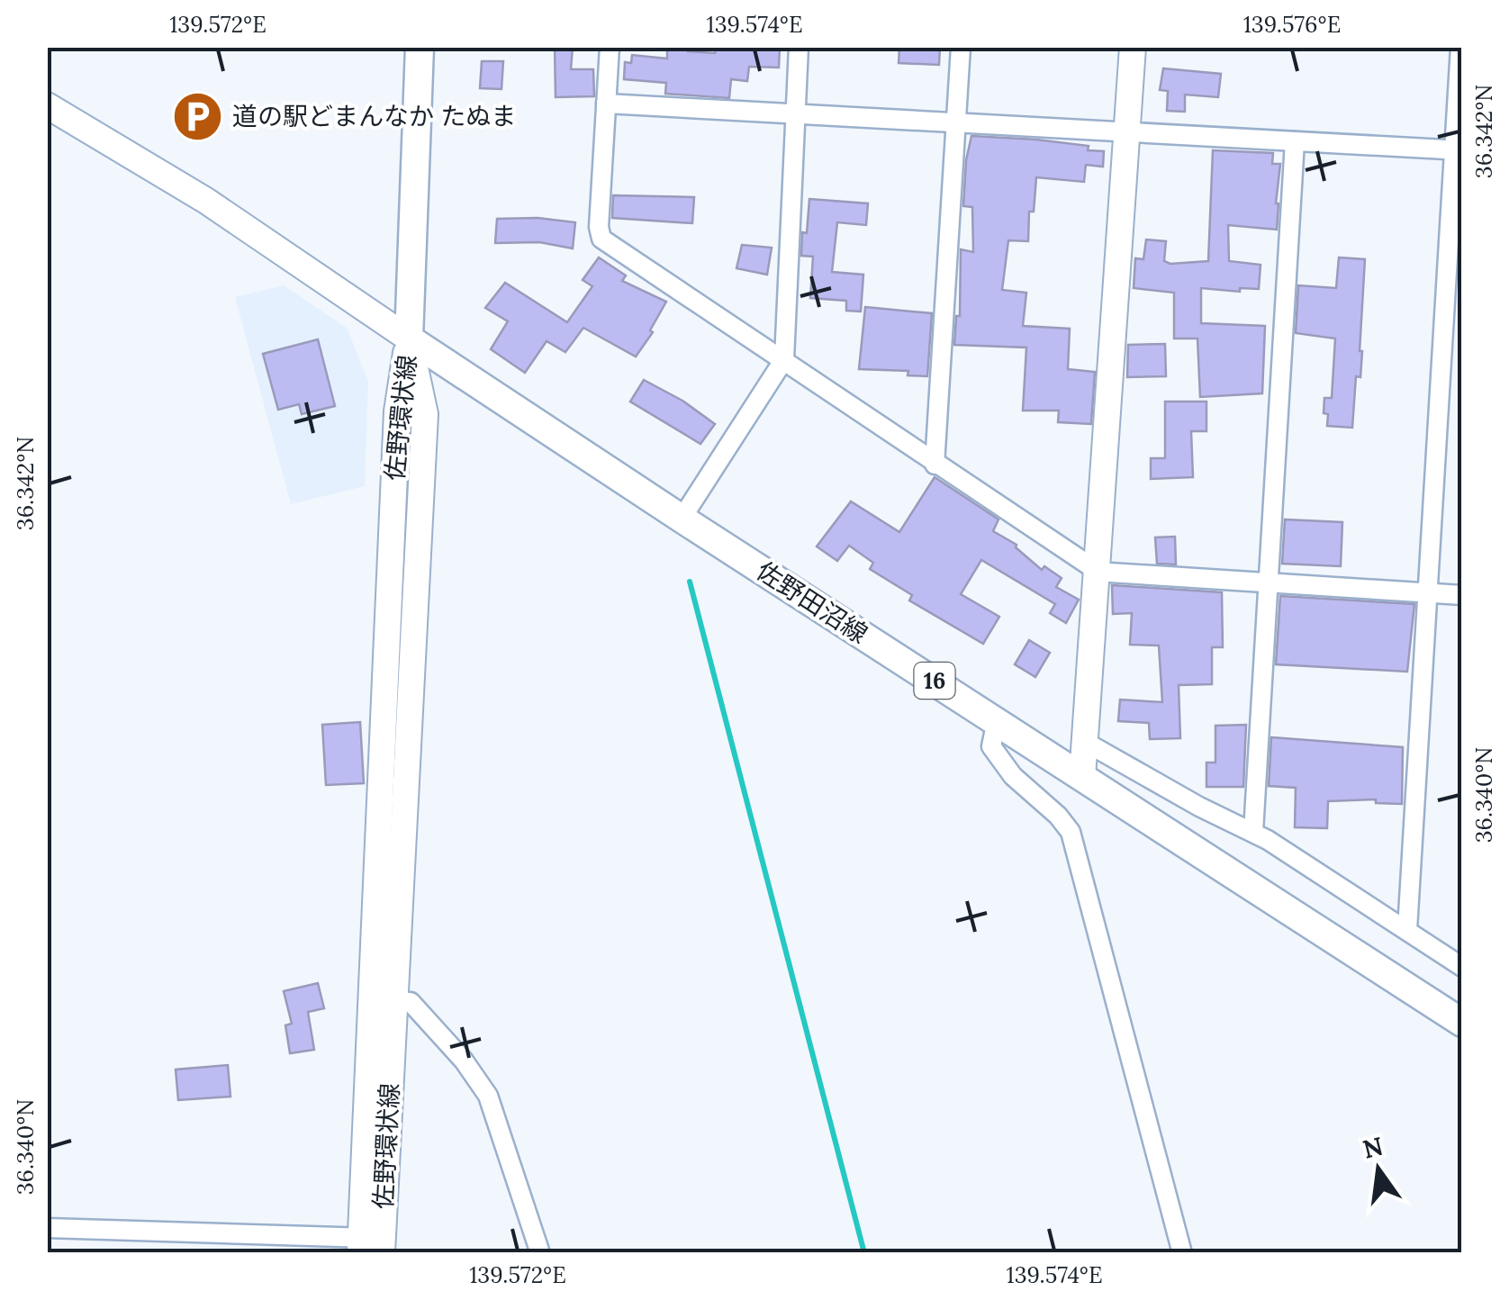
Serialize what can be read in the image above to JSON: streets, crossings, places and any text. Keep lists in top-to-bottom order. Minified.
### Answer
{"streets":{"main road":["佐野田沼線","16"],"street":["佐野環状線"]},"crossings":[["佐野環状線","佐野田沼線"]],"places":{"parking":["道の駅どまんなか たぬま"]},"north":"top","coordinates":["139.572°E","139.574°E","139.576°E","36.342°N","36.340°N"]}
